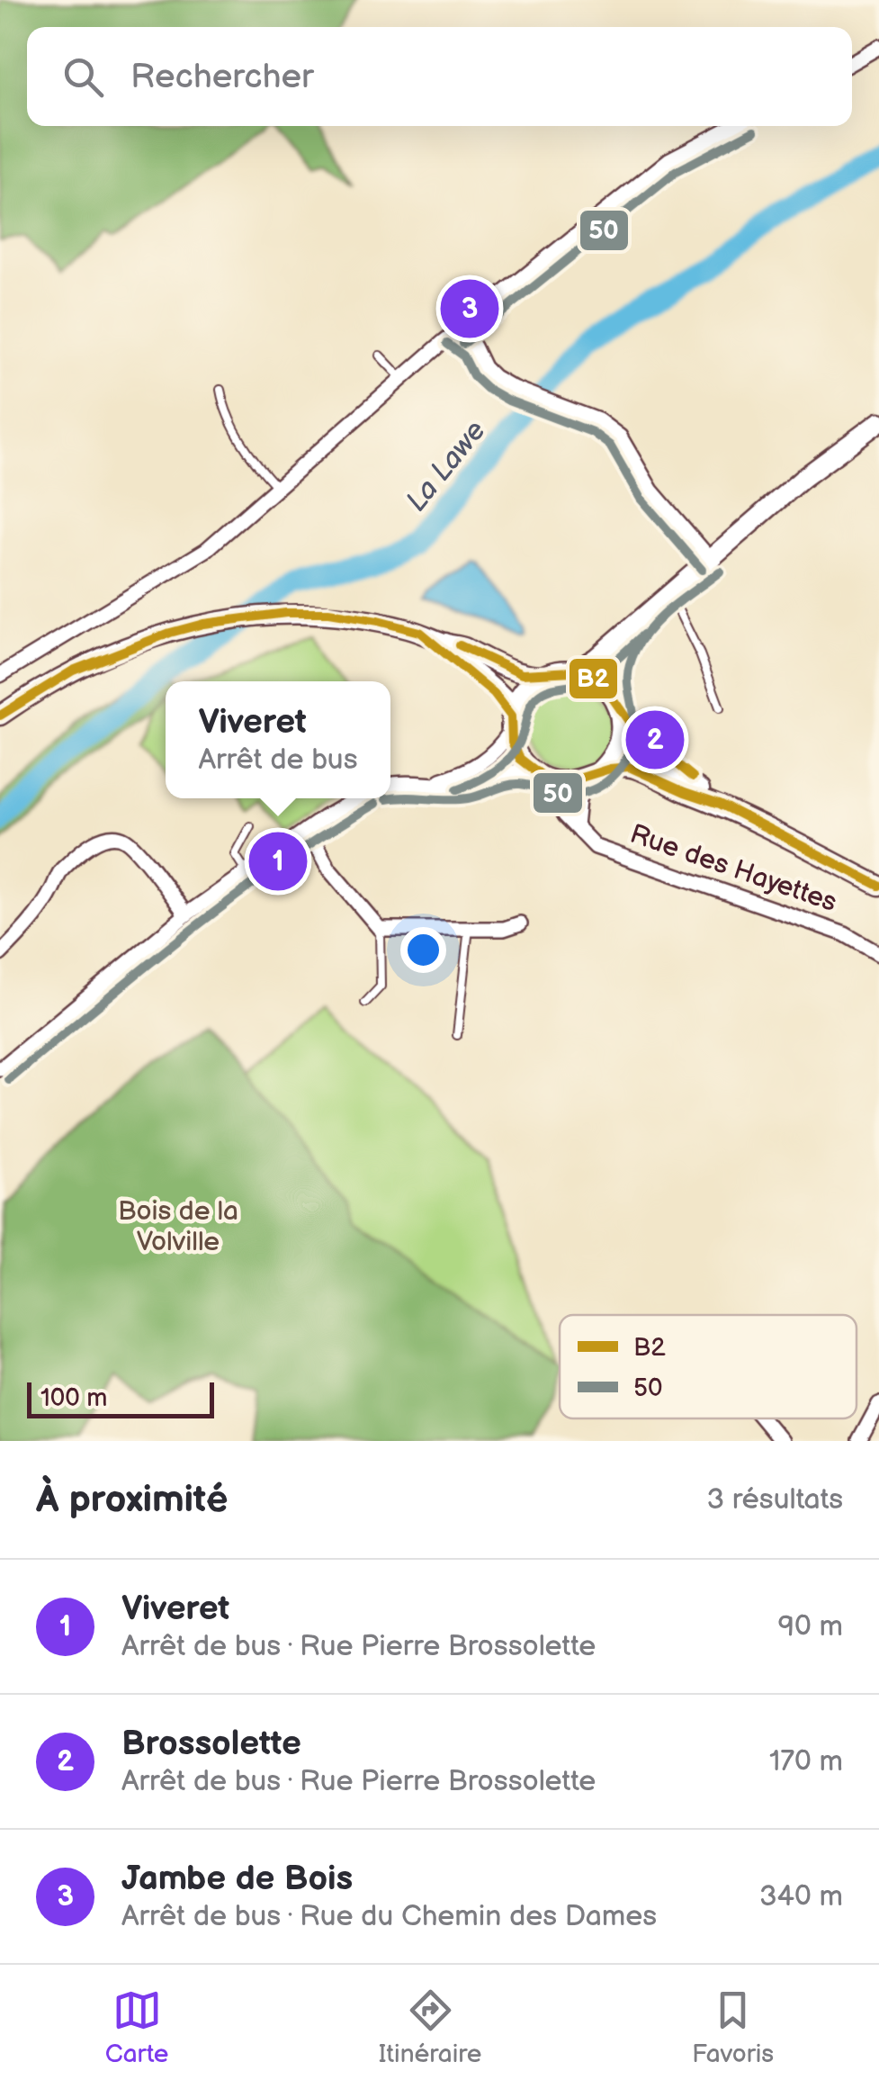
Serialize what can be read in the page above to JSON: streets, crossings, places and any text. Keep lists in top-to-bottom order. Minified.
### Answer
{"streets":{"street":["Rue des Hayettes"]},"water":["La Lawe"],"parks":["Bois de la Volville"],"lines":["transit line 50","transit line B2"],"legend":["B2","50"],"scale_bar":"100 m","page":{"search":"Rechercher","pins":["3","2","1"],"popup":["Viveret","Arrêt de bus"],"scale":"100 m","heading":["À proximité","3 résultats"],"list":[{"mark":"1","name":"Viveret","note":"Arrêt de bus · Rue Pierre Brossolette","value":"90 m"},{"mark":"2","name":"Brossolette","note":"Arrêt de bus · Rue Pierre Brossolette","value":"170 m"},{"mark":"3","name":"Jambe de Bois","note":"Arrêt de bus · Rue du Chemin des Dames","value":"340 m"}],"nav":["Carte","Itinéraire","Favoris"]}}
